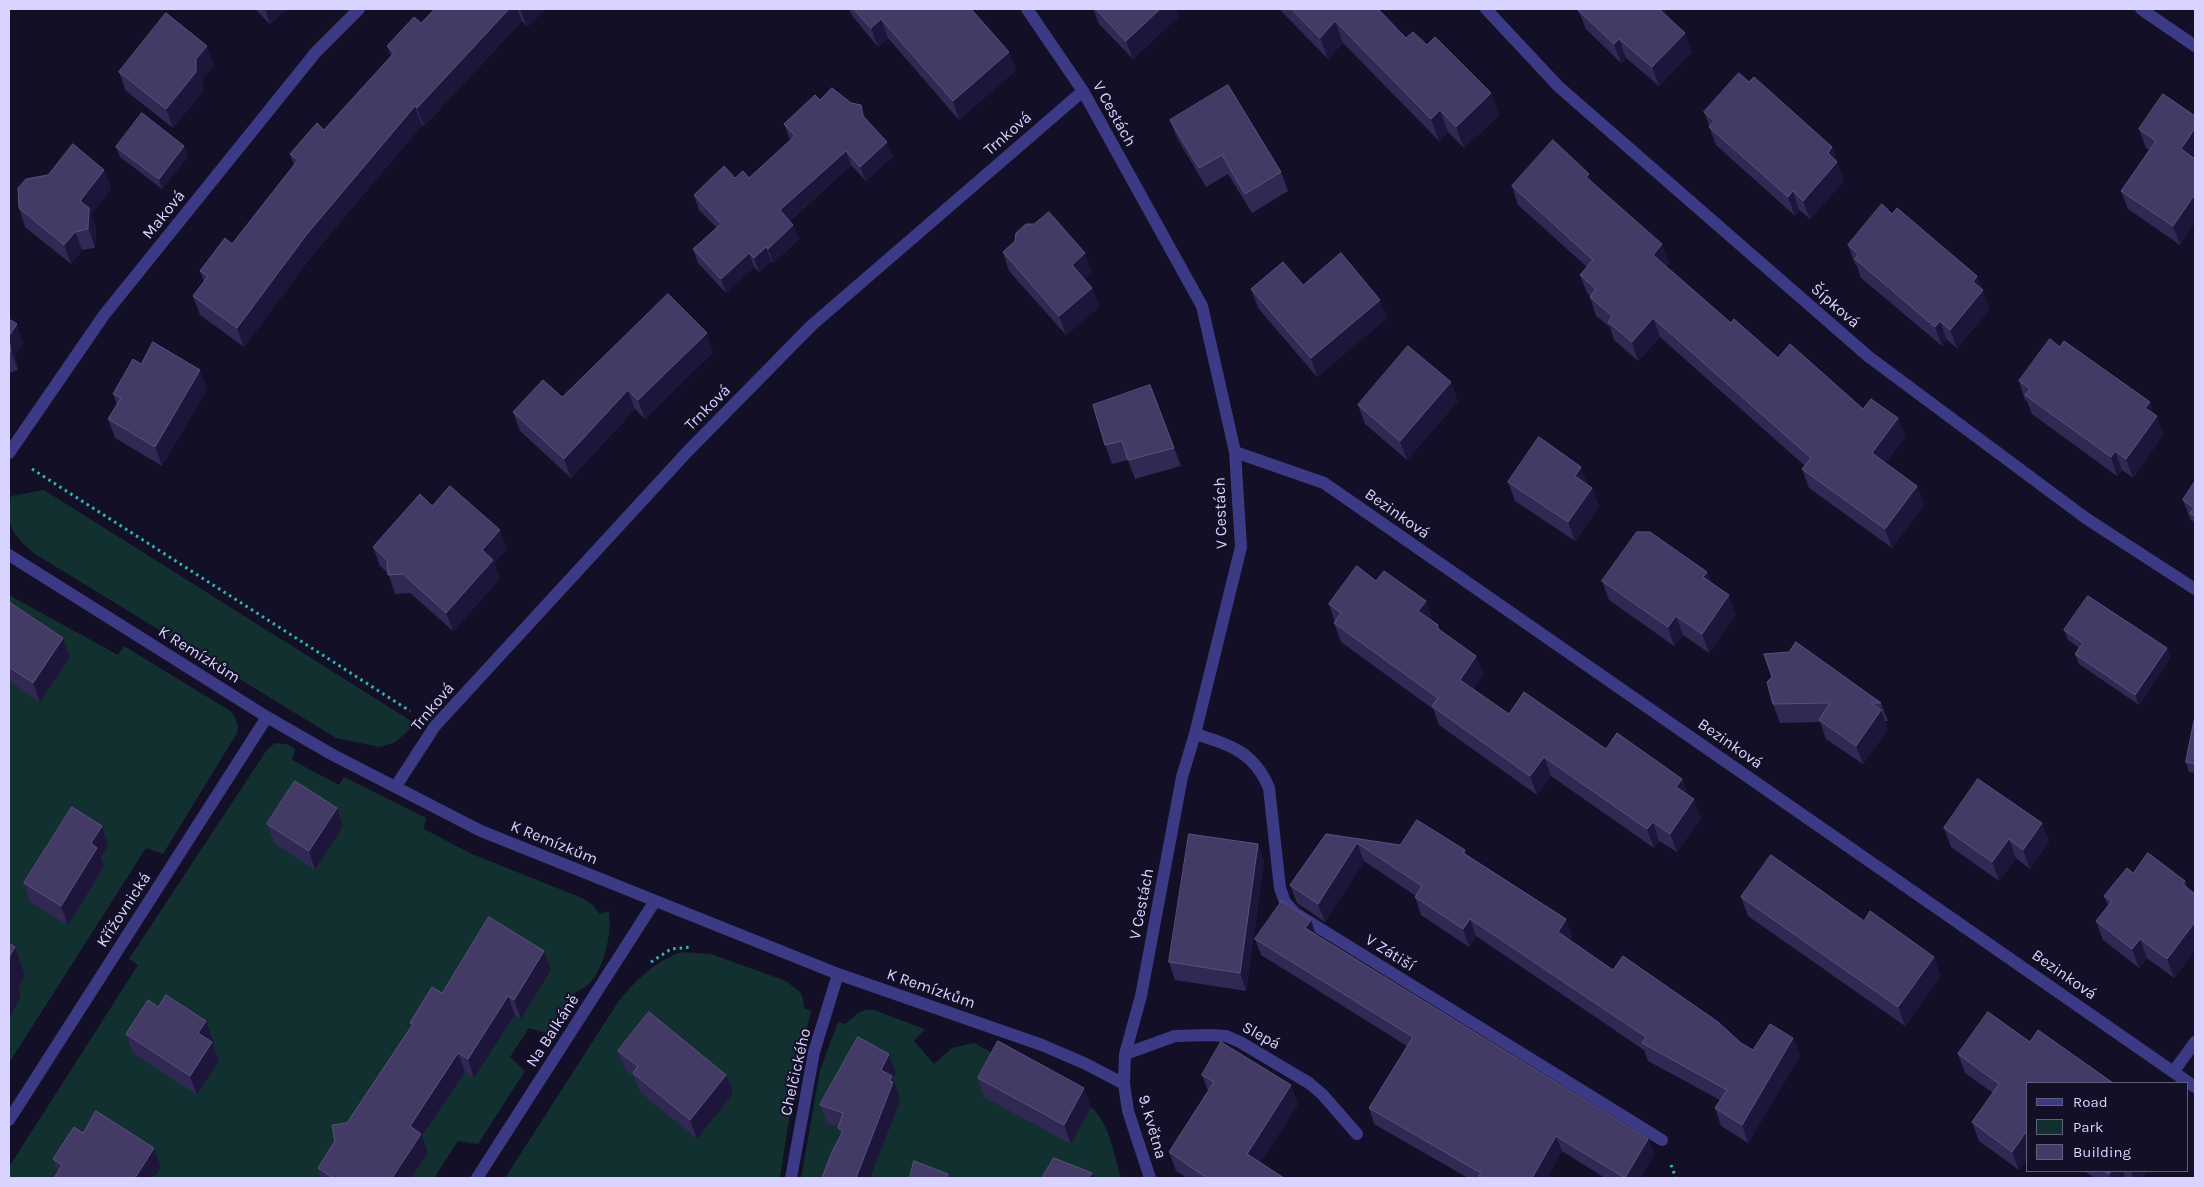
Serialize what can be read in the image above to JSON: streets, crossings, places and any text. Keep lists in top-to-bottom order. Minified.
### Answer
{"streets":{"street":["V Cestách","Trnková","Maková","Šípková","Bezinková","K Remízkům","Křížovnická","V Zátiší","Na Balkáně","Slepá","Chelčického","9. května"]},"crossings":[["V Cestách","Trnková"],["V Cestách","Bezinková"],["V Cestách","V Zátiší"],["V Cestách","Slepá"],["V Cestách","9. května"],["Trnková","K Remízkům"],["K Remízkům","Křížovnická"],["K Remízkům","Na Balkáně"],["K Remízkům","Chelčického"],["K Remízkům","9. května"],["Slepá","9. května"]],"legend":["Road","Park","Building"]}
